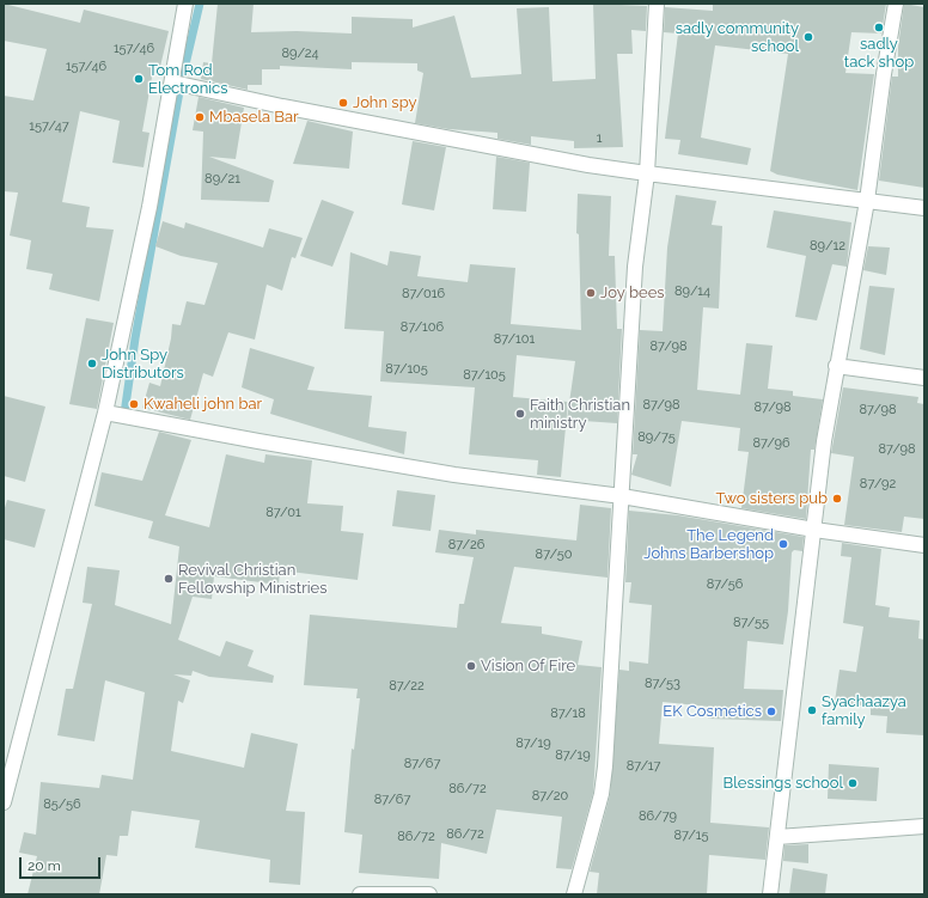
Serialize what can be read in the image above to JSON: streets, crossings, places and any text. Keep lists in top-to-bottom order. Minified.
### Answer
{"places":["sadly tack shop","sadly community school","Tom Rod Electronics","John spy","Mbasela Bar","Joy bees","John Spy Distributors","Kwaheli john bar","Faith Christian ministry","Two sisters pub","The Legend Johns Barbershop","Revival Christian Fellowship Ministries","Vision Of Fire","Syachaazya family","EK Cosmetics","Blessings school"],"house_numbers":["157/46","89/24","157/46","157/47","1","89/21","89/12","89/14","87/016","87/106","87/101","87/98","87/105","87/105","87/98","87/98","87/98","89/75","87/96","87/98","87/92","87/01","87/26","87/50","87/56","87/55","87/53","87/22","87/18","87/19","87/19","87/67","87/17","86/72","87/20","87/67","85/56","86/79","86/72","87/15","86/72"],"scale_bar":"20 m"}
